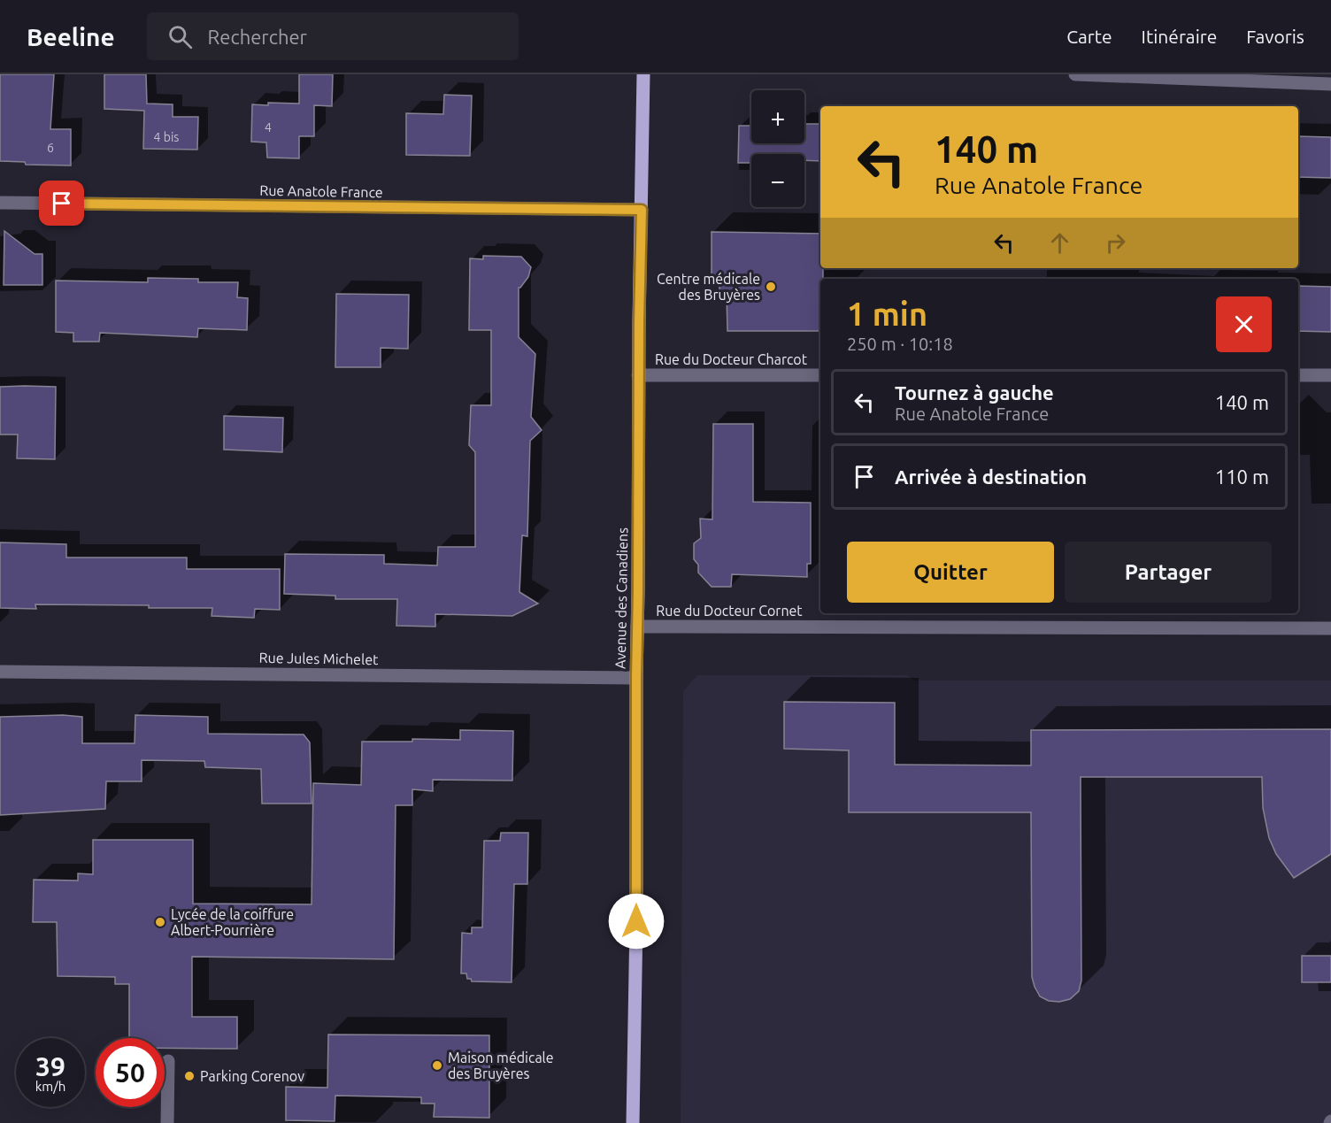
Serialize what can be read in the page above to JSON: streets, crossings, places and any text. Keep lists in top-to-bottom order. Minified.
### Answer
{"streets":{"main road":["Avenue des Canadiens"],"street":["Rue Anatole France","Rue du Docteur Charcot","Rue du Docteur Cornet","Rue Jules Michelet"]},"crossings":[["Rue Anatole France","Avenue des Canadiens"],["Rue du Docteur Charcot","Avenue des Canadiens"],["Avenue des Canadiens","Rue du Docteur Cornet"],["Avenue des Canadiens","Rue Jules Michelet"]],"places":["Centre médicale des Bruyères","Lycée de la coiffure Albert-Pourrière","Maison médicale des Bruyères","Parking Corenov"],"house_numbers":["4","4 bis","6"],"page":{"header":"Beeline","search":"Rechercher","nav":["Carte","Itinéraire","Favoris"],"map_buttons":["+","−"],"turn":["140 m","Rue Anatole France"],"heading":["1 min","250 m · 10:18"],"list":[{"name":"Tournez à gauche","note":"Rue Anatole France","value":"140 m"},{"name":"Arrivée à destination","value":"110 m"}],"buttons":["Quitter","Partager"],"speed":"39 km/h","limit":"50"}}
